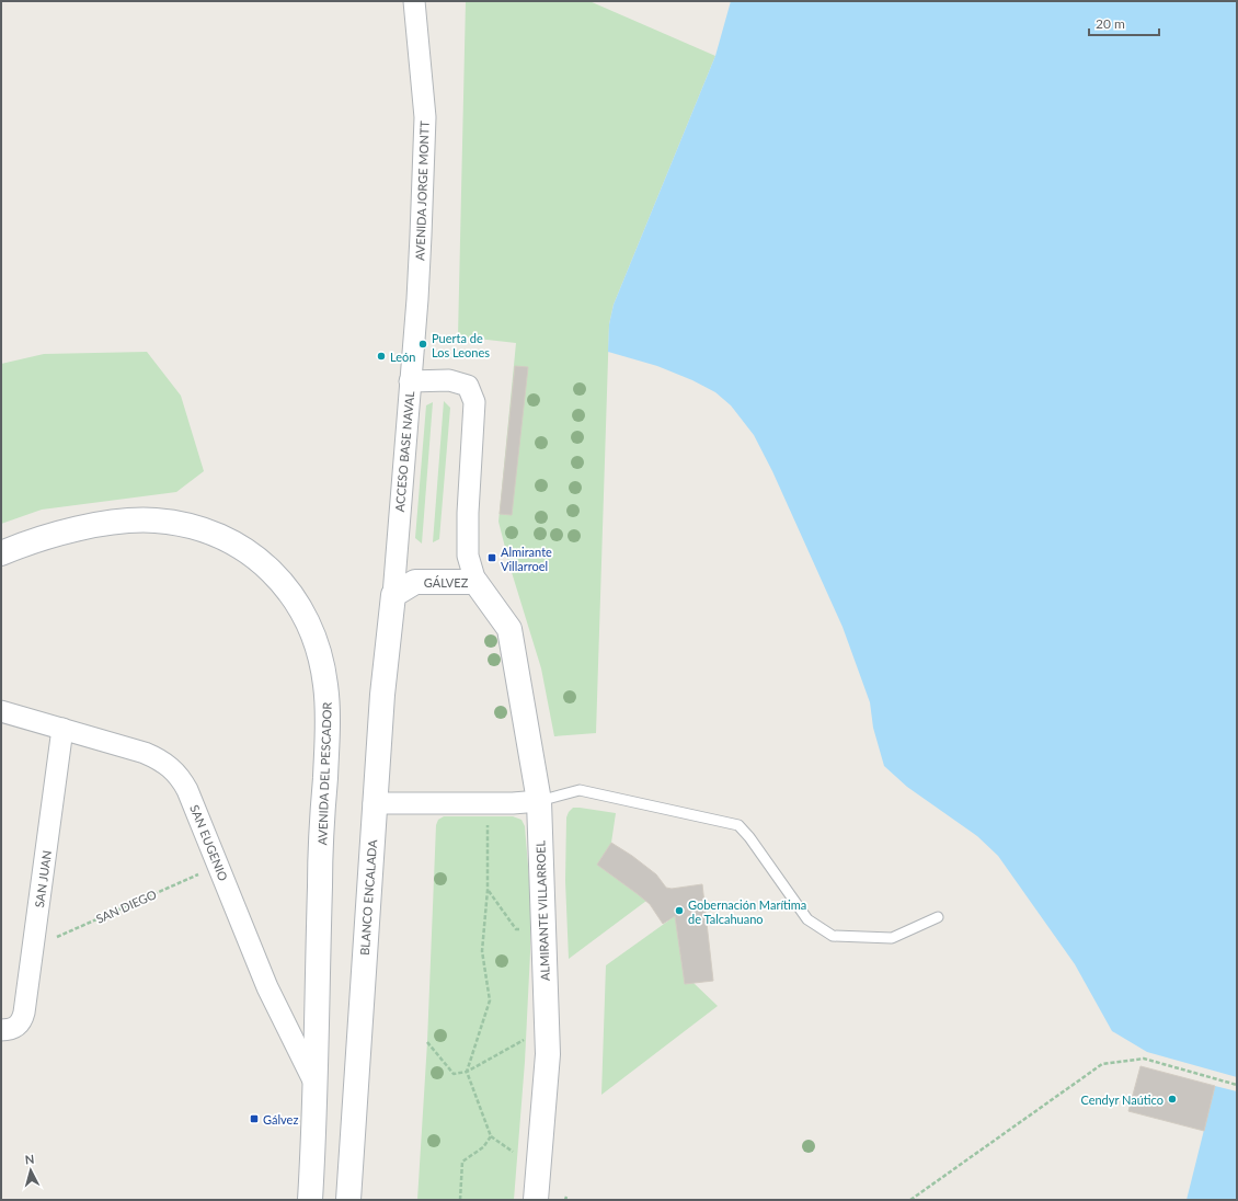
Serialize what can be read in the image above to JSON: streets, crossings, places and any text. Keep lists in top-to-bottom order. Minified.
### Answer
{"streets":{"street":["AVENIDA JORGE MONTT","ACCESO BASE NAVAL","GÁLVEZ","AVENIDA DEL PESCADOR","SAN EUGENIO","SAN JUAN","BLANCO ENCALADA","ALMIRANTE VILLARROEL"],"path":["SAN DIEGO"]},"crossings":[["AVENIDA JORGE MONTT","ACCESO BASE NAVAL"],["ACCESO BASE NAVAL","GÁLVEZ"],["ACCESO BASE NAVAL","BLANCO ENCALADA"],["ACCESO BASE NAVAL","ALMIRANTE VILLARROEL"],["GÁLVEZ","BLANCO ENCALADA"],["GÁLVEZ","ALMIRANTE VILLARROEL"],["AVENIDA DEL PESCADOR","SAN EUGENIO"],["SAN EUGENIO","SAN JUAN"],["SAN EUGENIO","SAN DIEGO"],["SAN JUAN","SAN DIEGO"]],"places":{"other":["Puerta de Los Leones","León","Gobernación Marítima de Talcahuano","Cendyr Naútico"],"transit":["Almirante Villarroel","Gálvez"]},"scale_bar":"20 m","north":"top"}
